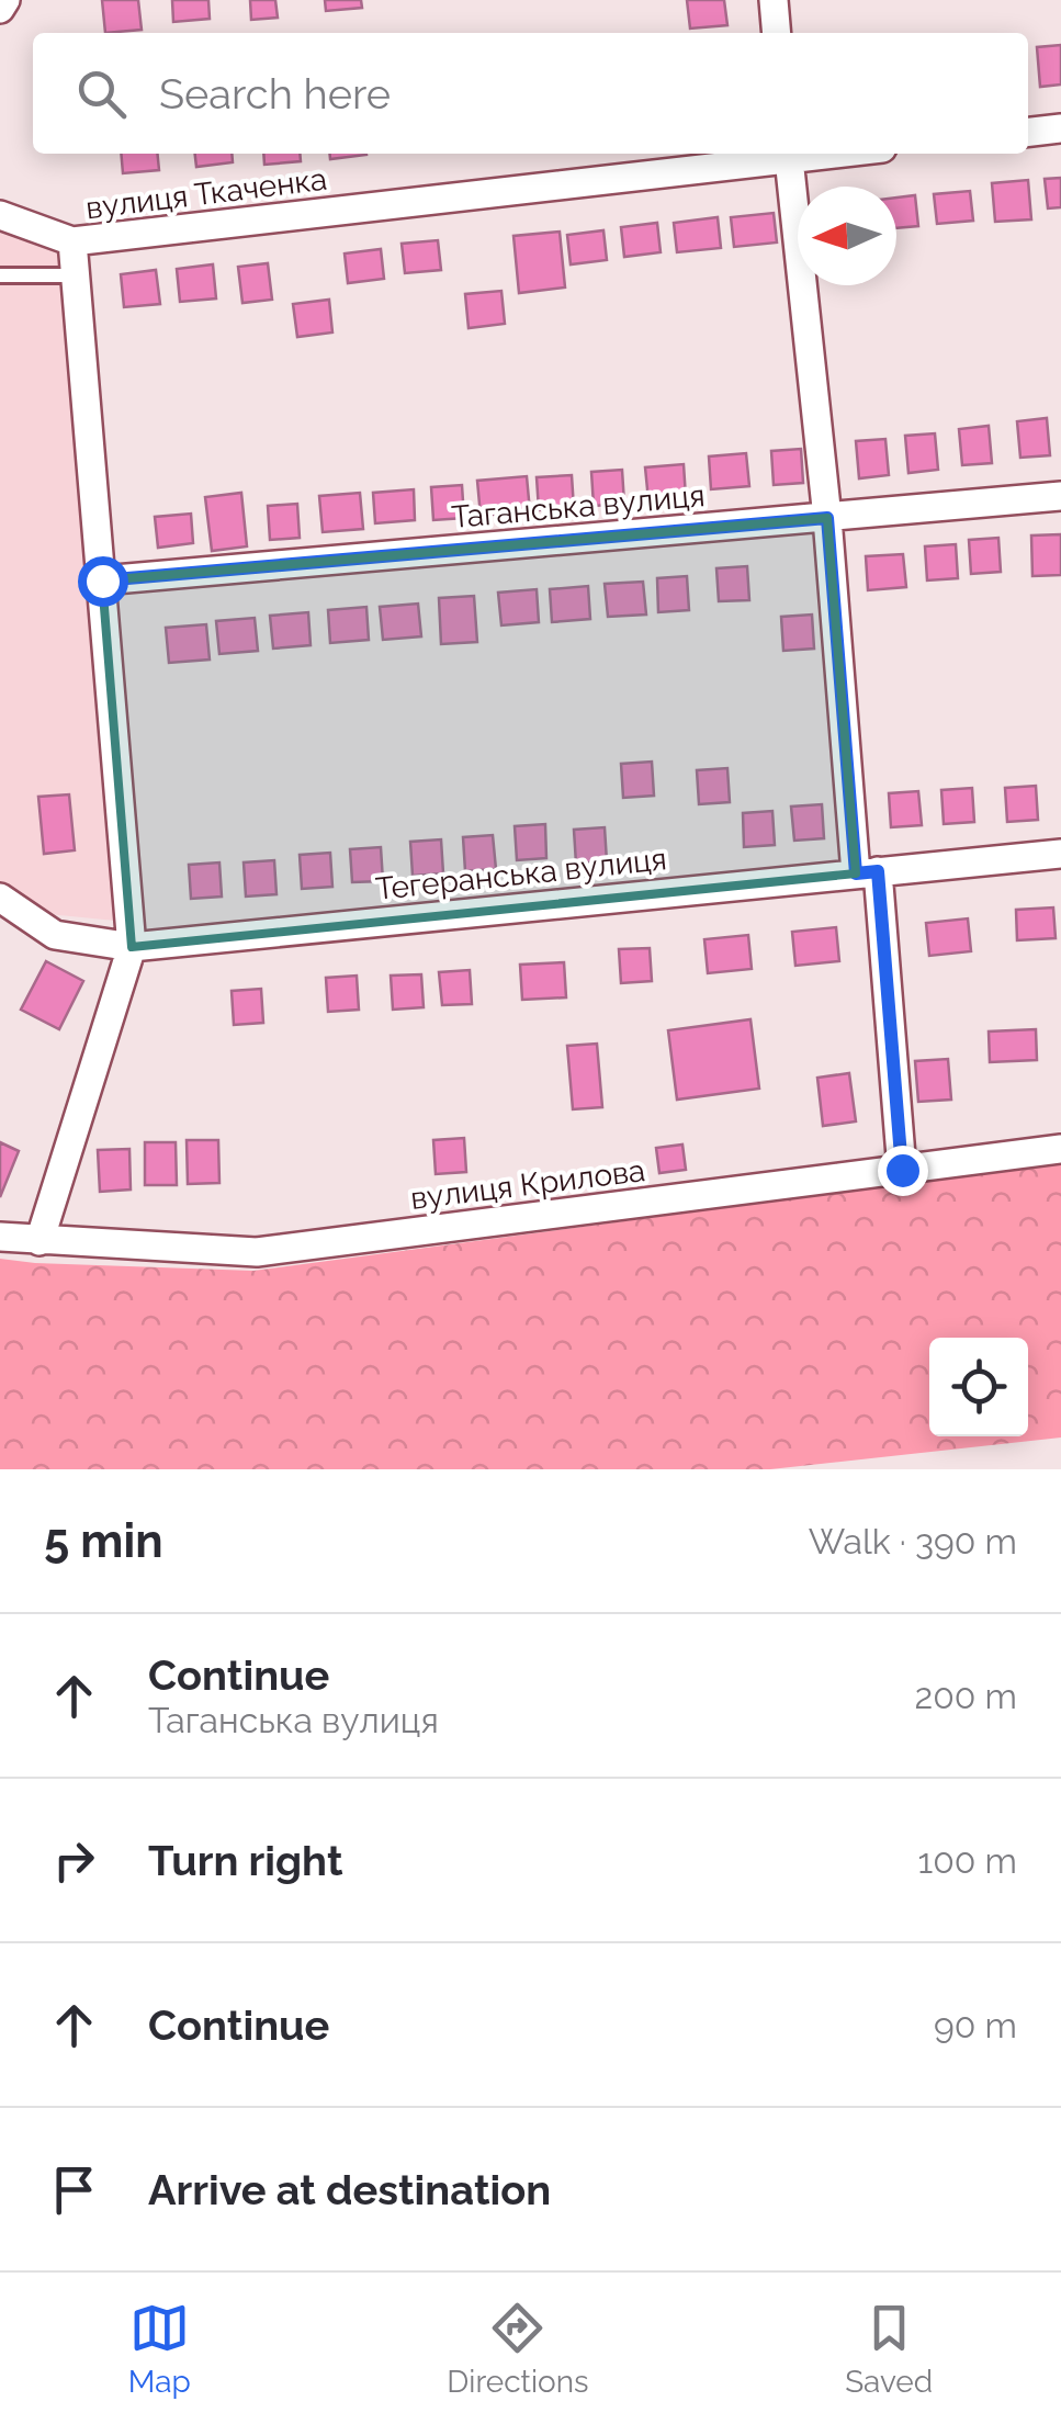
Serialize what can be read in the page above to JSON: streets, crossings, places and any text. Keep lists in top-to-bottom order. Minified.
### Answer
{"streets":{"street":["вулиця Ткаченка","Таганська вулиця","Тегеранська вулиця","вулиця Крилова"]},"north":"left","page":{"search":"Search here","heading":["5 min","Walk · 390 m"],"list":[["Continue","Таганська вулиця","200 m"],["Turn right","100 m"],["Continue","90 m"],"Arrive at destination"],"nav":["Map","Directions","Saved"]}}
